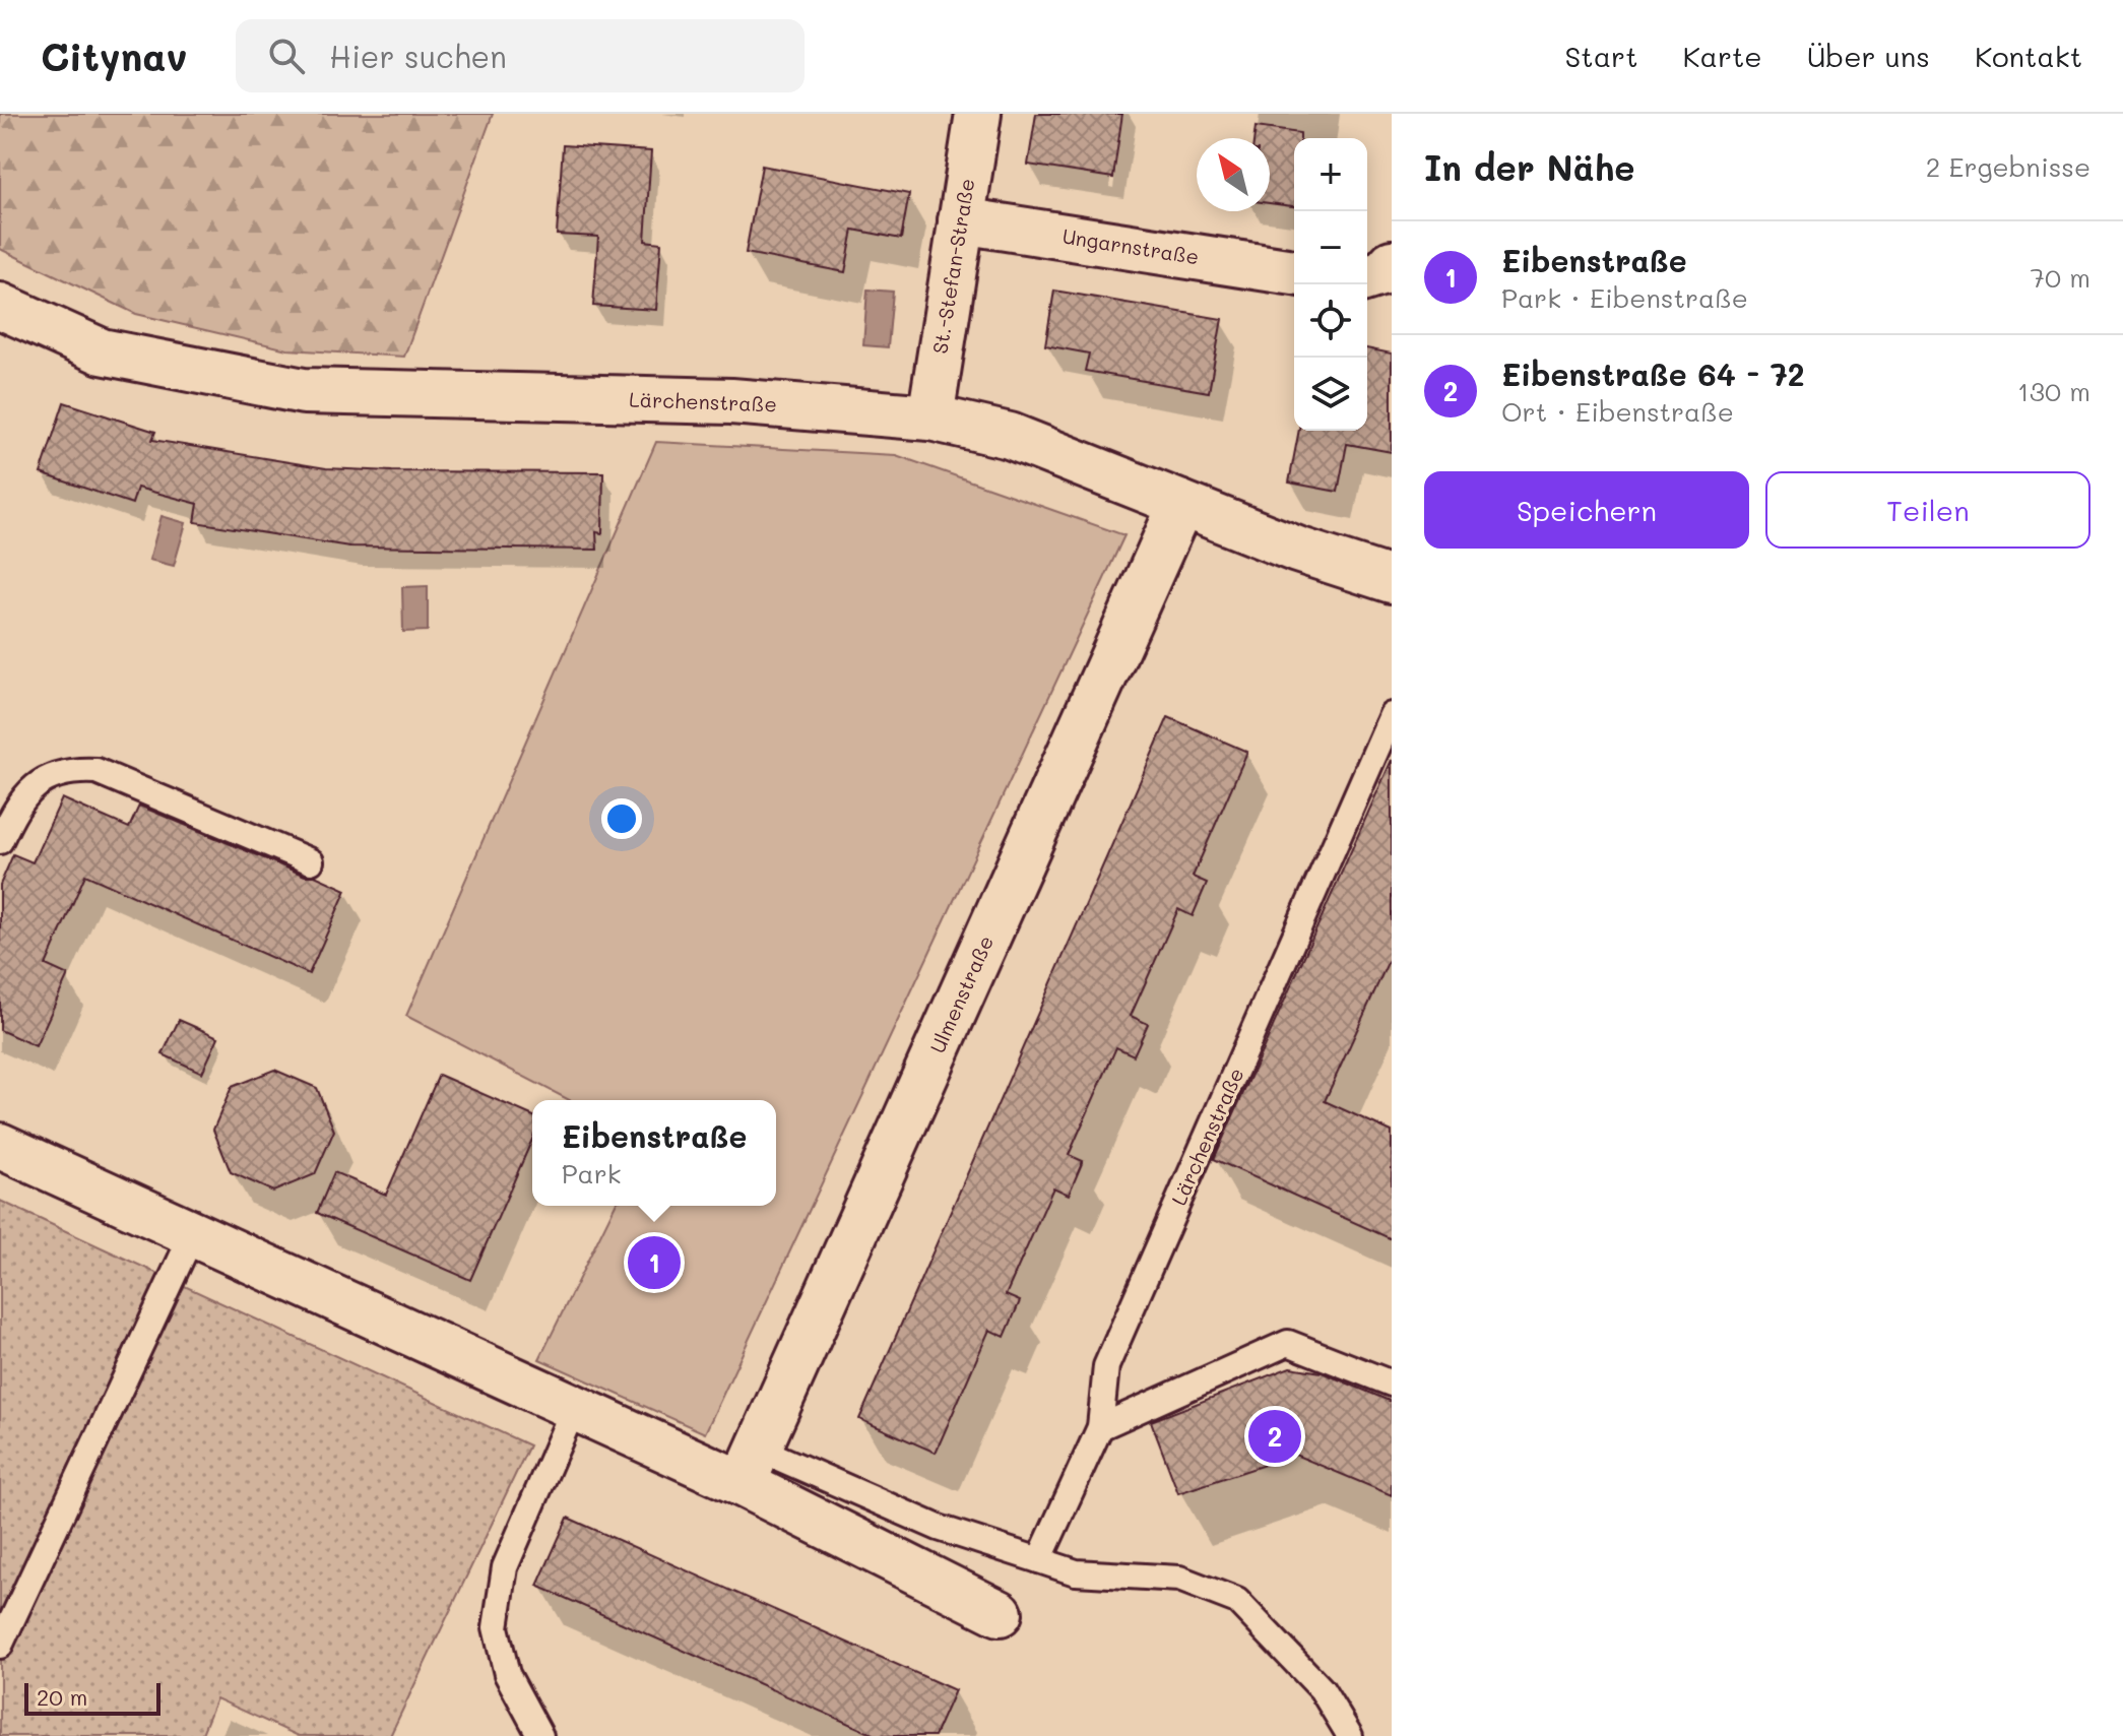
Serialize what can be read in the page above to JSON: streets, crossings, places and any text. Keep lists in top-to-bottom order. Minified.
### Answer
{"streets":{"street":["Ungarnstraße","St.-Stefan-Straße","Lärchenstraße","Ulmenstraße"]},"crossings":[["Ungarnstraße","St.-Stefan-Straße"],["St.-Stefan-Straße","Lärchenstraße"],["Lärchenstraße","Ulmenstraße"]],"scale_bar":"20 m","north":"top left","page":{"header":"Citynav","search":"Hier suchen","nav":["Start","Karte","Über uns","Kontakt"],"heading":["In der Nähe","2 Ergebnisse"],"map_buttons":["+","−"],"list":[{"mark":"1","name":"Eibenstraße","note":"Park · Eibenstraße","value":"70 m"},{"mark":"2","name":"Eibenstraße 64 - 72","note":"Ort · Eibenstraße","value":"130 m"}],"buttons":["Speichern","Teilen"],"popup":["Eibenstraße","Park"],"pins":["1","2"],"scale":"20 m"}}
